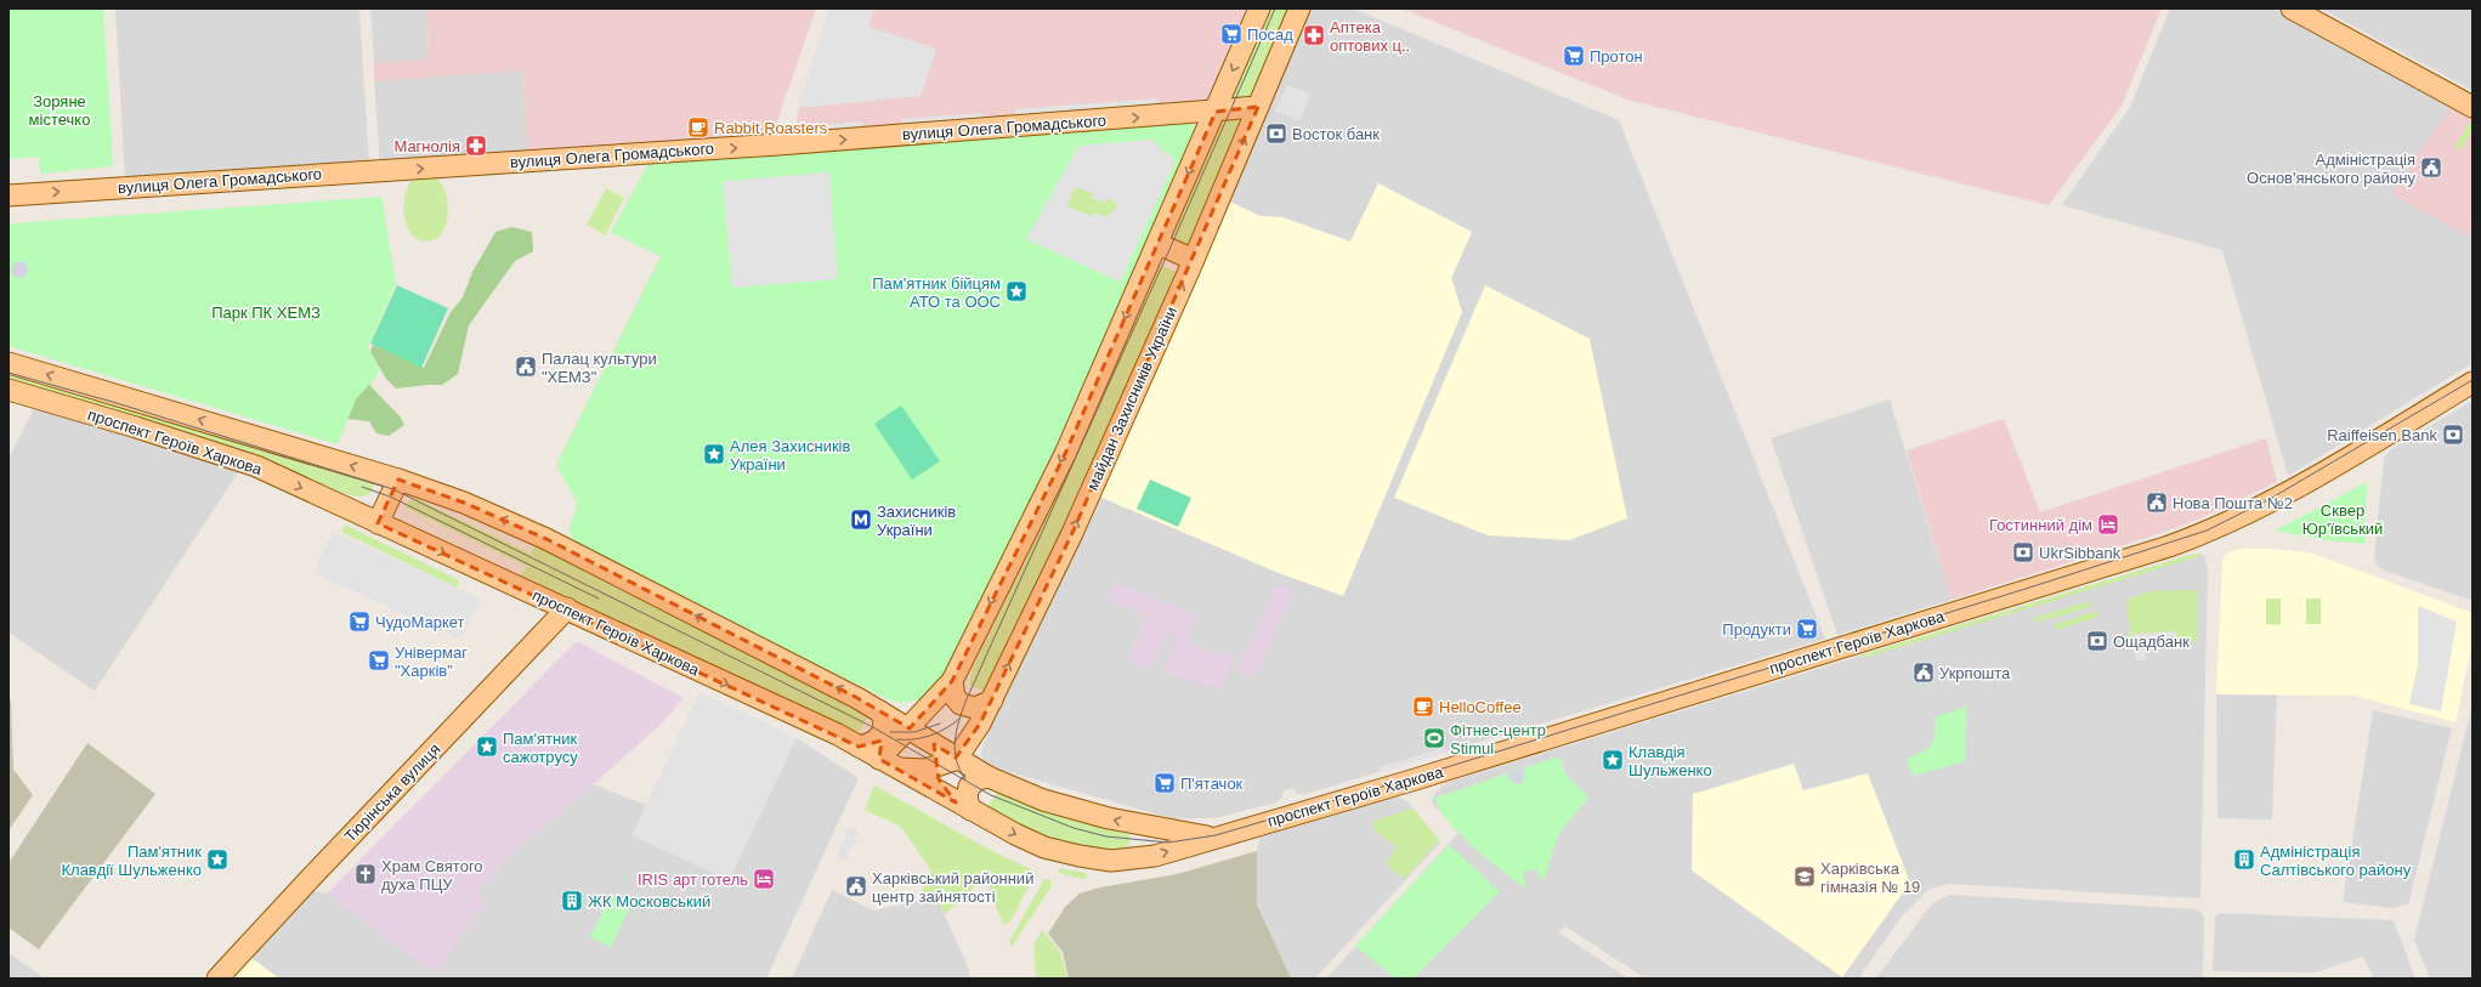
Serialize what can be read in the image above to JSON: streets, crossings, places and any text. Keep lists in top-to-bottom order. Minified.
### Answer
{"streets":{"main road":["вулиця Олега Громадського","майдан Захисників України","проспект Героїв Харкова","Тюрінська вулиця"]},"crossings":[["вулиця Олега Громадського","майдан Захисників України"],["майдан Захисників України","проспект Героїв Харкова"],["проспект Героїв Харкова","Тюрінська вулиця"]],"one_way":["вулиця Олега Громадського"],"parks":["Зоряне містечко","Парк ПК ХЕМЗ","Сквер Юр'ївський"],"places":{"supermarket":["Посад","Протон","ЧудоМаркет","Продукти","Універмаг \"Харків\"","П'ятачок"],"pharmacy":["Аптека оптових ц‥","Магнолія"],"cafe":["Rabbit Roasters","HelloCoffee"],"bank":["Восток банк","Raiffeisen Bank","UkrSibbank","Ощадбанк"],"public building":["Адміністрація Основ'янського району","Палац культури \"ХЕМЗ\"","Нова Пошта №2","Укрпошта","Харківський районний центр зайнятості"],"place":["Пам'ятник бійцям АТО та ООС","Алея Захисників України","Пам'ятник сажотрусу","Клавдія Шульженко","Пам'ятник Клавдії Шульженко"],"metro station":["Захисників України"],"hotel":["Гостинний дім","IRIS арт готель"],"sports":["Фітнес-центр Stimul"],"building":["Адміністрація Салтівського району","ЖК Московський"],"church":["Храм Святого духа ПЦУ"],"school or university":["Харківська гімназія № 19"]}}
